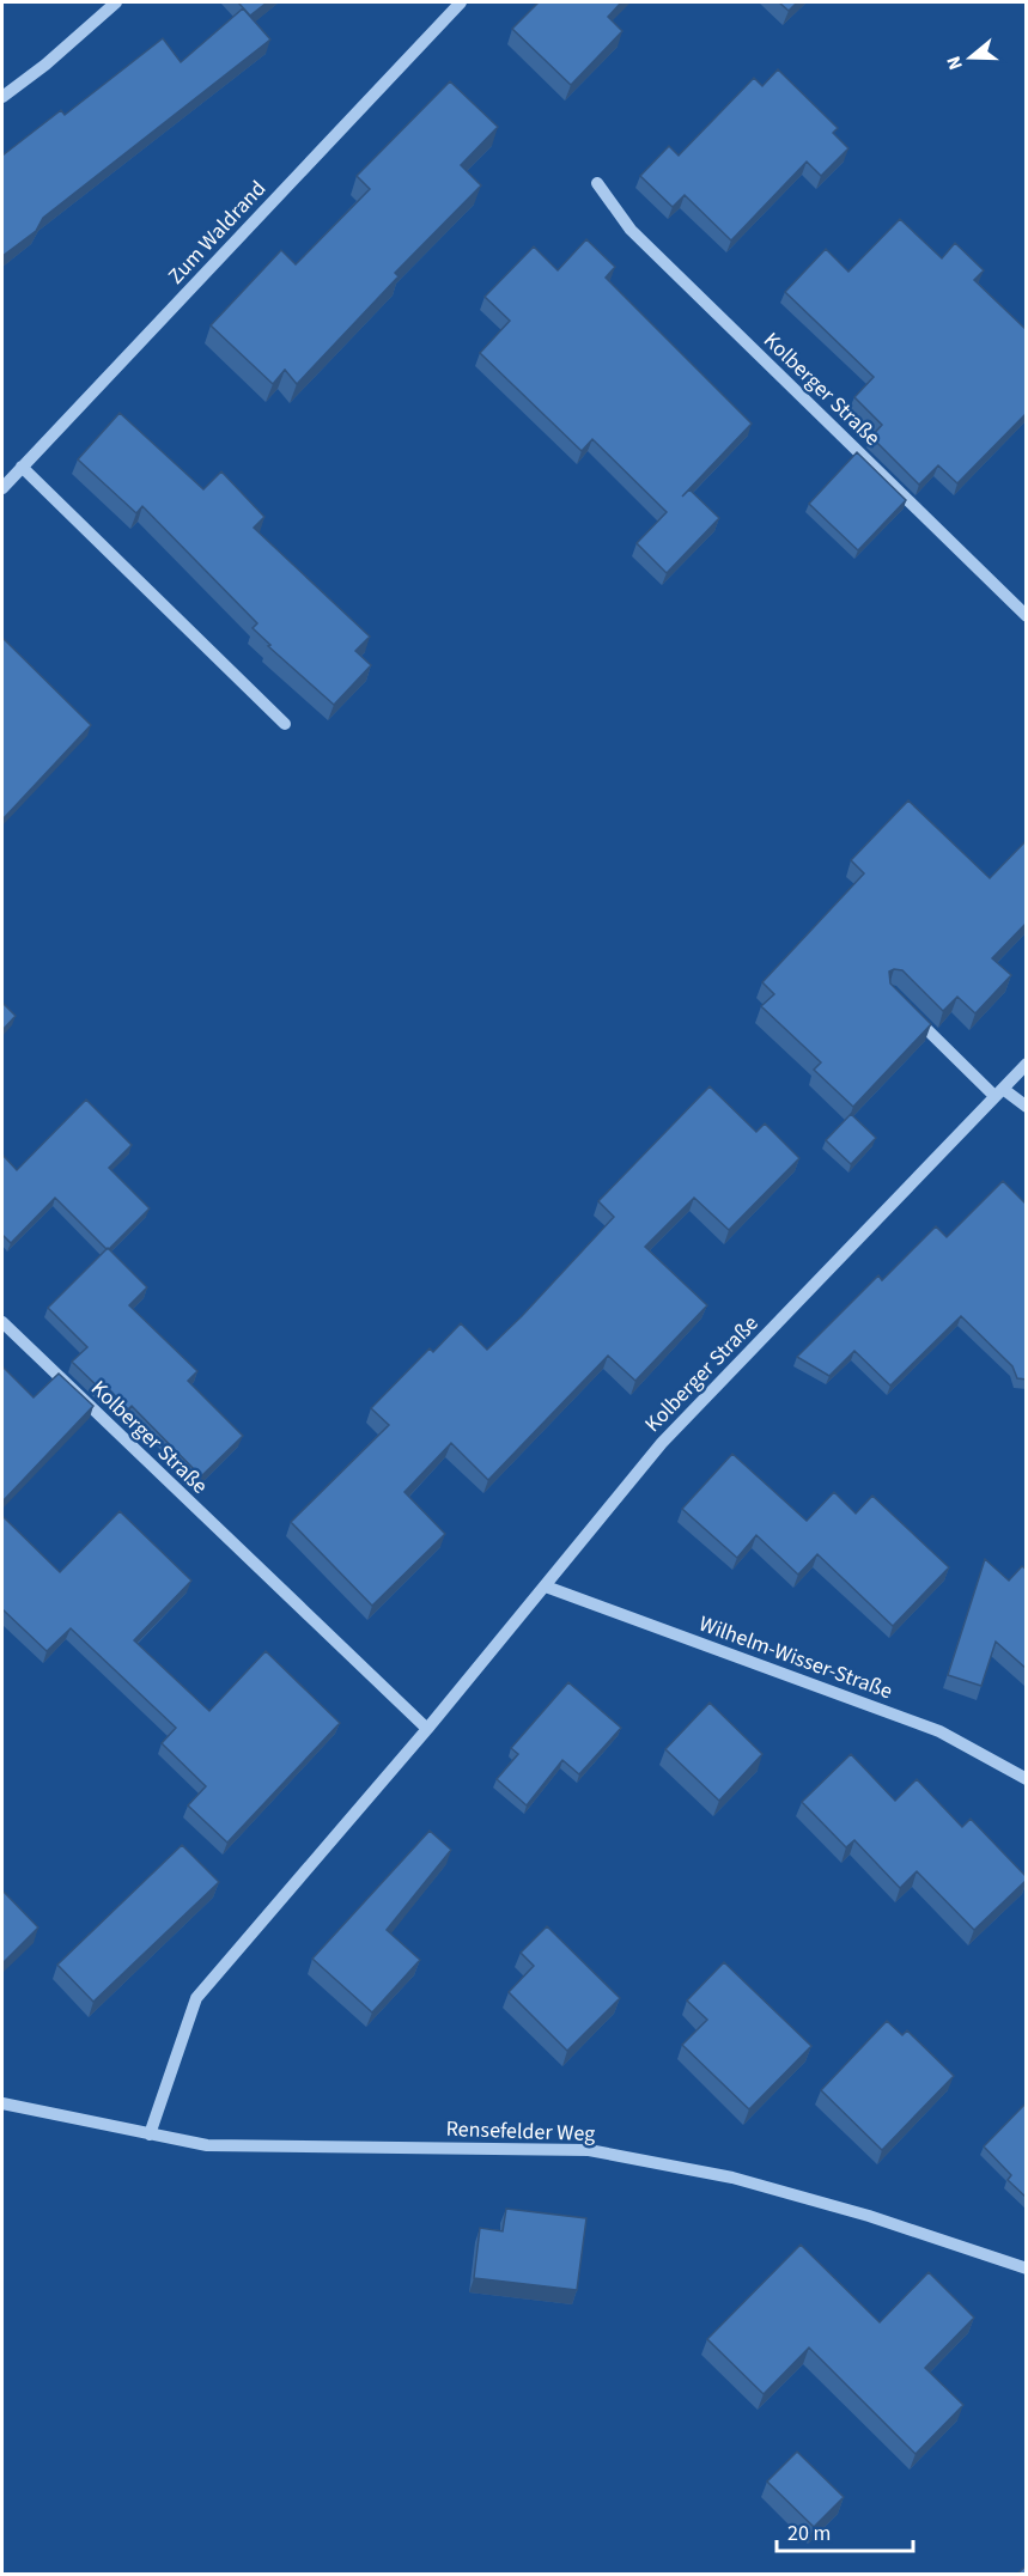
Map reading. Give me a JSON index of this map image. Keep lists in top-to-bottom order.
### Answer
{
  "streets": {
    "street": [
      "Zum Waldrand",
      "Kolberger Straße",
      "Wilhelm-Wisser-Straße",
      "Rensefelder Weg"
    ]
  },
  "crossings": [
    ["Kolberger Straße", "Wilhelm-Wisser-Straße"],
    ["Kolberger Straße", "Rensefelder Weg"]
  ],
  "scale_bar": "20 m",
  "north": "left"
}
